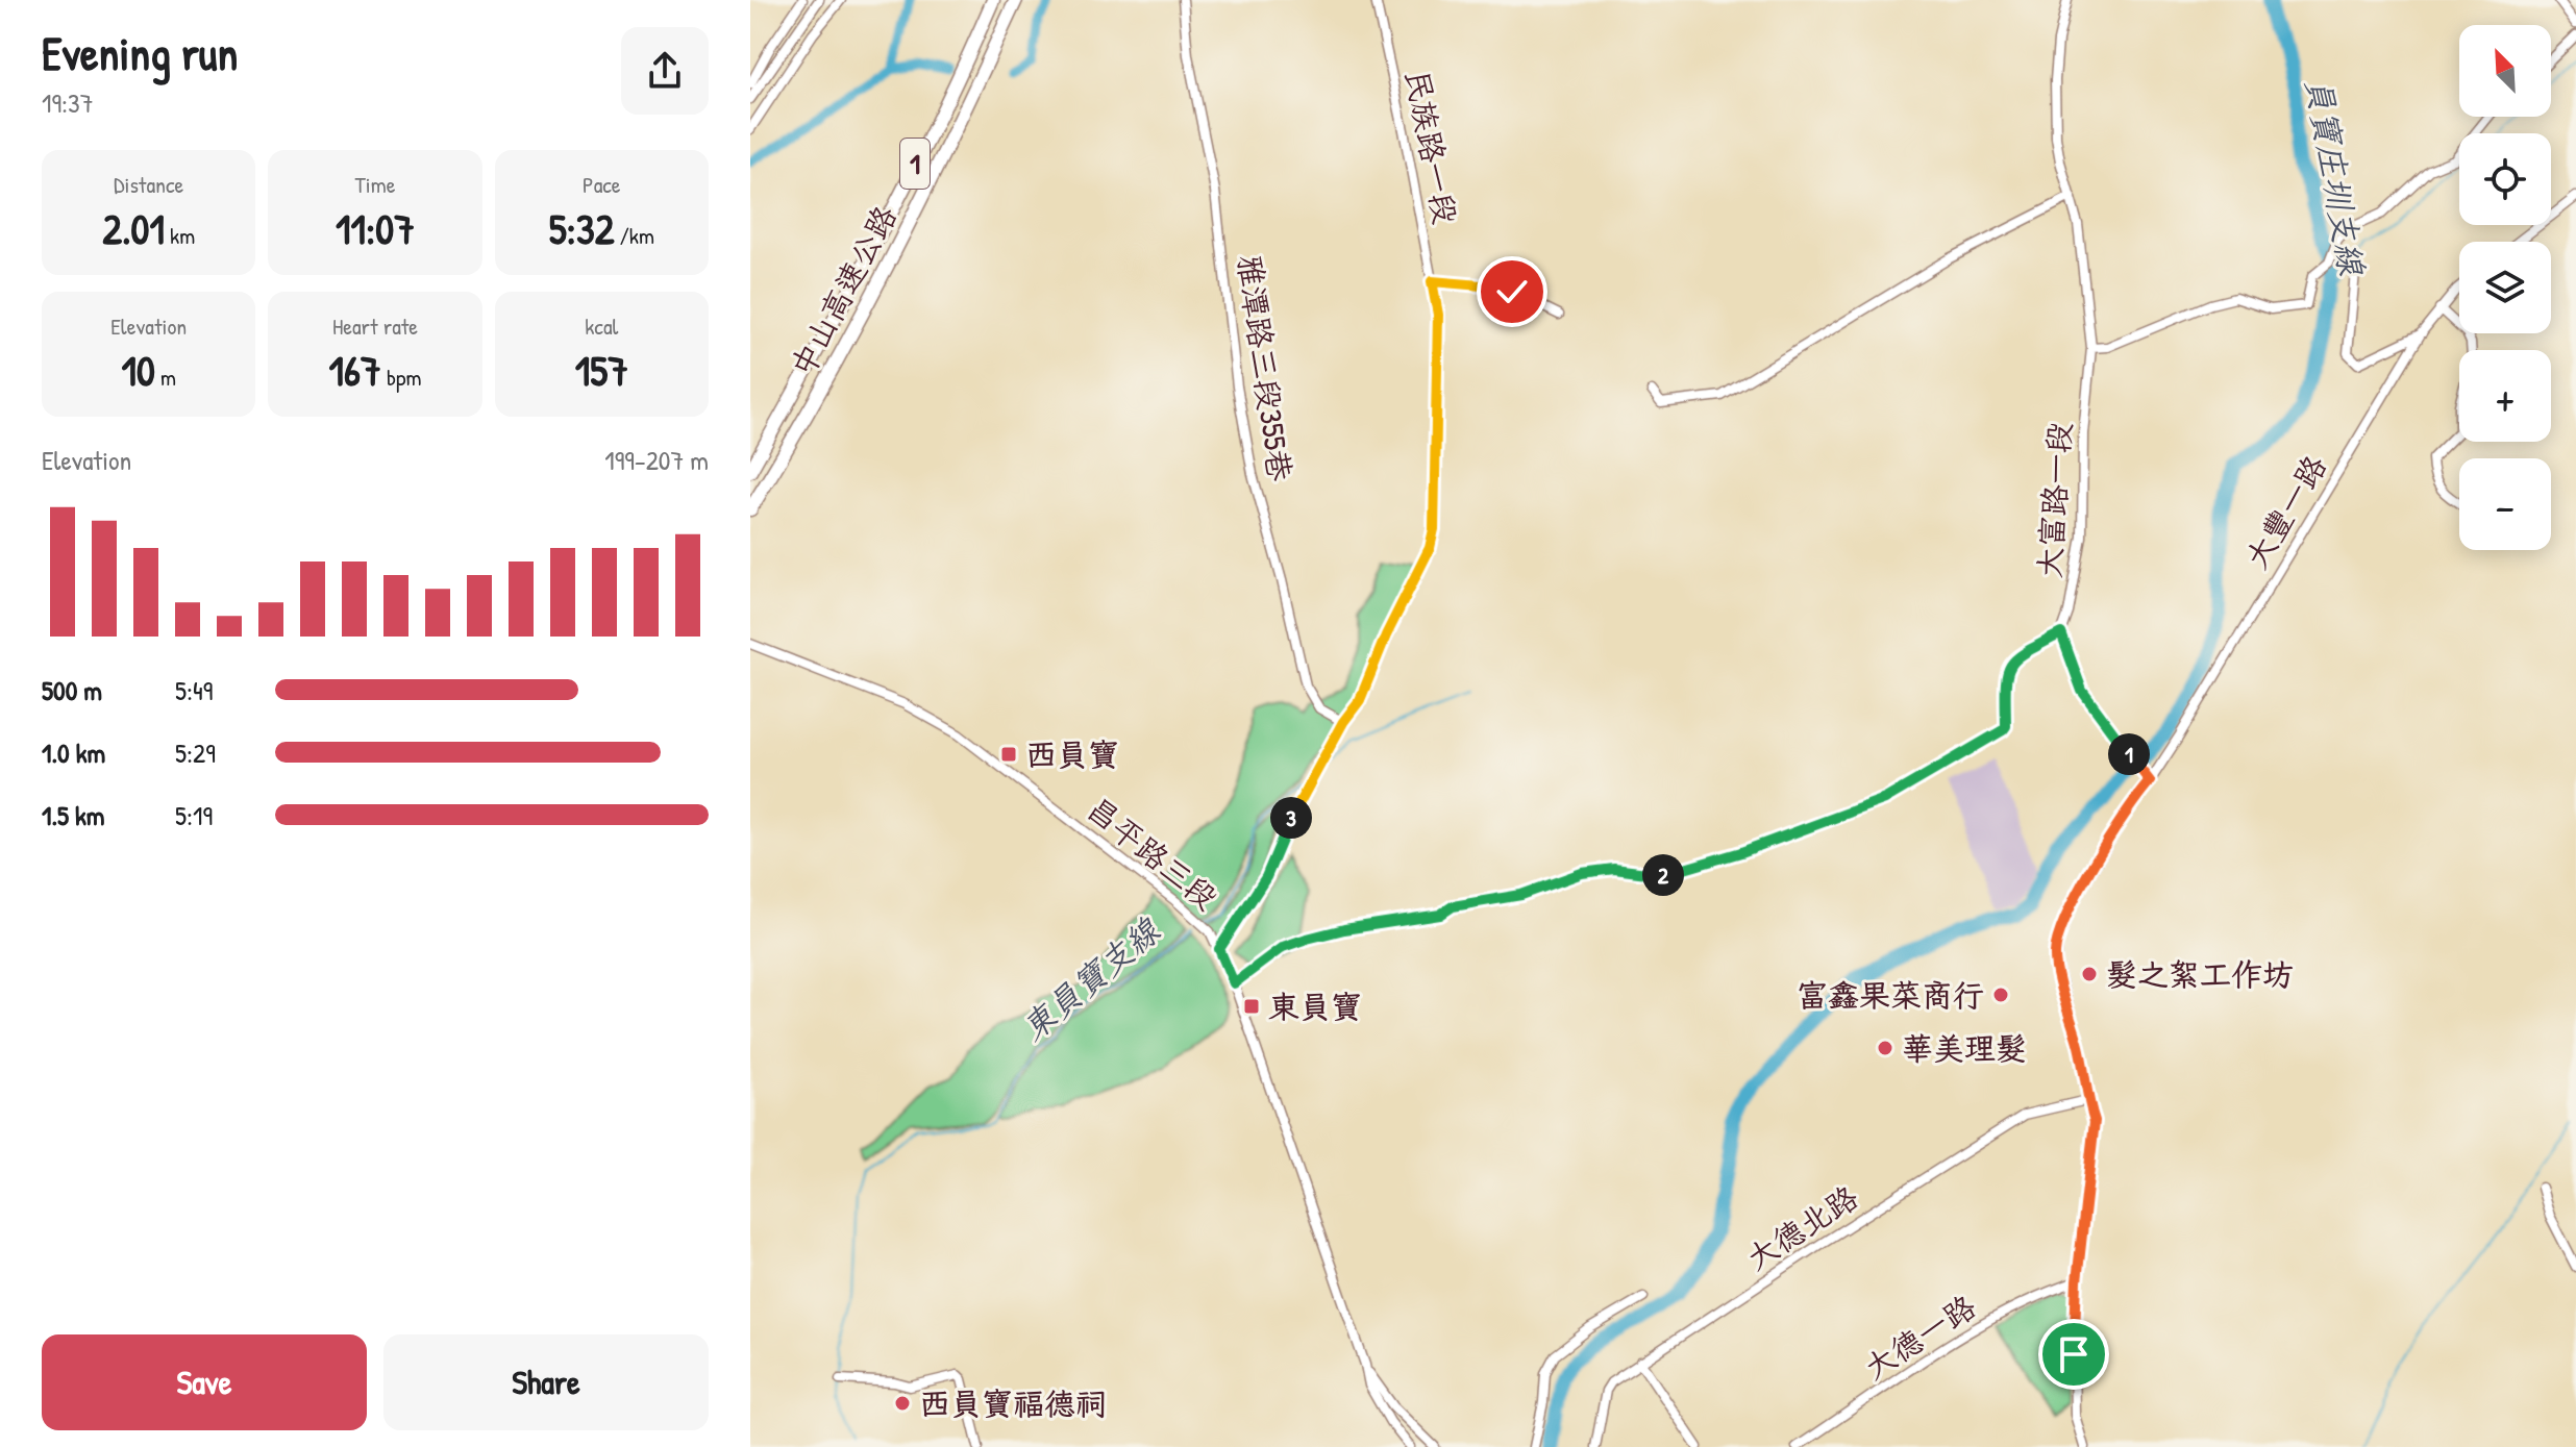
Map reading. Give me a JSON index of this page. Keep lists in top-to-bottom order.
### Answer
{
  "streets": {
    "highway": ["1", "中山高速公路"],
    "street": [
      "民族路一段",
      "雅潭路三段355巷",
      "大富路一段",
      "大豐一路",
      "昌平路三段",
      "大德北路",
      "大德一路"
    ]
  },
  "crossings": [
    ["民族路一段", "雅潭路三段355巷"],
    ["民族路一段", "昌平路三段"]
  ],
  "water": ["員寶庄圳支線", "東員寶支線"],
  "places": {
    "transit": ["西員寶", "東員寶"],
    "other": [
      "髮之絮工作坊",
      "富鑫果菜商行",
      "華美理髮",
      "西員寶福德祠"
    ]
  },
  "north": "top left",
  "page": {
    "heading": ["Evening run", "19:37"],
    "map_buttons": ["+", "−"],
    "stats": [
      ["Distance", "2.01 km"],
      ["Time", "11:07"],
      ["Pace", "5:32 /km"],
      ["Elevation", "10 m"],
      ["Heart rate", "167 bpm"],
      ["kcal", "157"]
    ],
    "chart": ["Elevation", "199–207 m"],
    "list": [
      {
        "name": "500 m",
        "note": "5:49"
      },
      {
        "name": "1.0 km",
        "note": "5:29"
      },
      {
        "name": "1.5 km",
        "note": "5:19"
      }
    ],
    "pins": ["1", "3", "2"],
    "buttons": ["Save", "Share"]
  }
}
